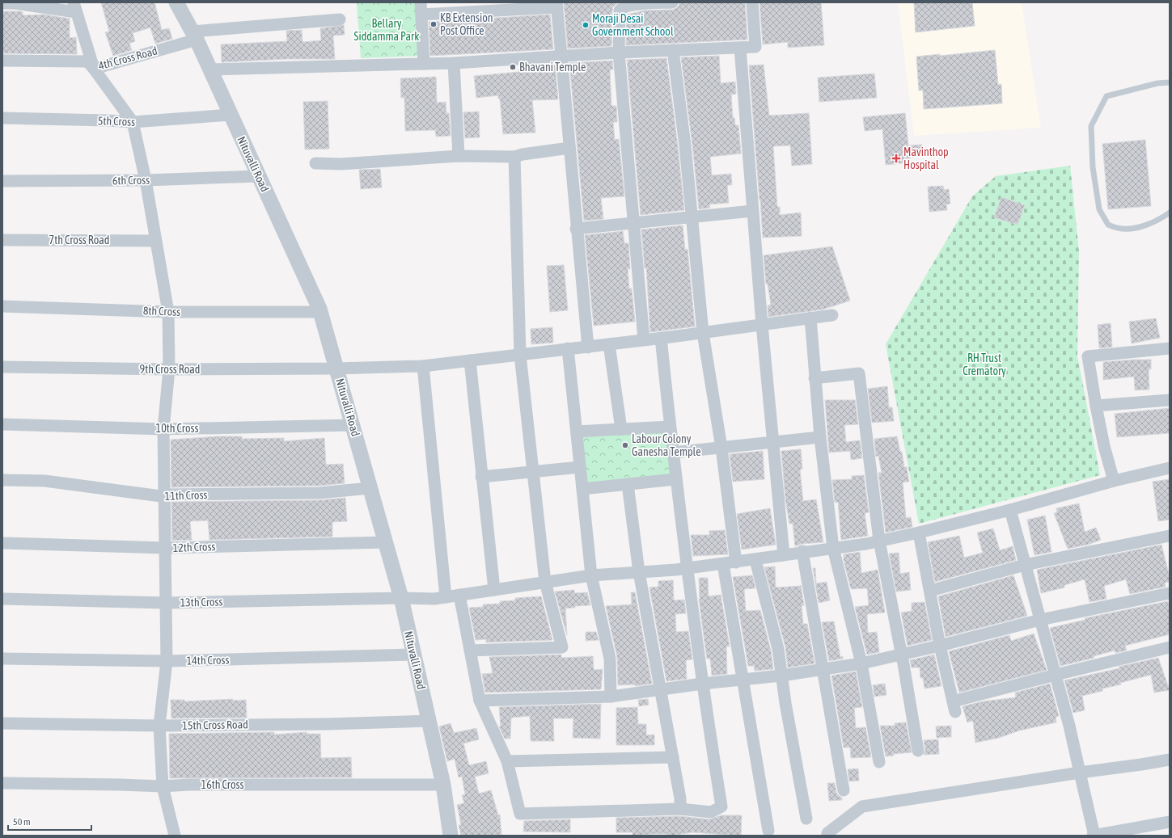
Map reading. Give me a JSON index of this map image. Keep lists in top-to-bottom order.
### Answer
{
  "streets": {
    "street": [
      "4th Cross Road",
      "5th Cross",
      "Nituvalli Road",
      "6th Cross",
      "7th Cross Road",
      "8th Cross",
      "9th Cross Road",
      "10th Cross",
      "11th Cross",
      "12th Cross",
      "13th Cross",
      "14th Cross",
      "15th Cross Road",
      "16th Cross"
    ]
  },
  "crossings": [
    ["4th Cross Road", "Nituvalli Road"],
    ["5th Cross", "Nituvalli Road"],
    ["Nituvalli Road", "6th Cross"],
    ["Nituvalli Road", "8th Cross"],
    ["Nituvalli Road", "9th Cross Road"],
    ["Nituvalli Road", "10th Cross"],
    ["Nituvalli Road", "11th Cross"],
    ["Nituvalli Road", "12th Cross"],
    ["Nituvalli Road", "13th Cross"],
    ["Nituvalli Road", "14th Cross"],
    ["Nituvalli Road", "15th Cross Road"],
    ["Nituvalli Road", "16th Cross"]
  ],
  "parks": ["Bellary Siddamma Park", "RH Trust Crematory"],
  "places": {
    "other": [
      "KB Extension Post Office",
      "Moraji Desai Government School",
      "Bhavani Temple",
      "Labour Colony Ganesha Temple"
    ],
    "health": ["Mavinthop Hospital"]
  },
  "scale_bar": "50 m"
}
